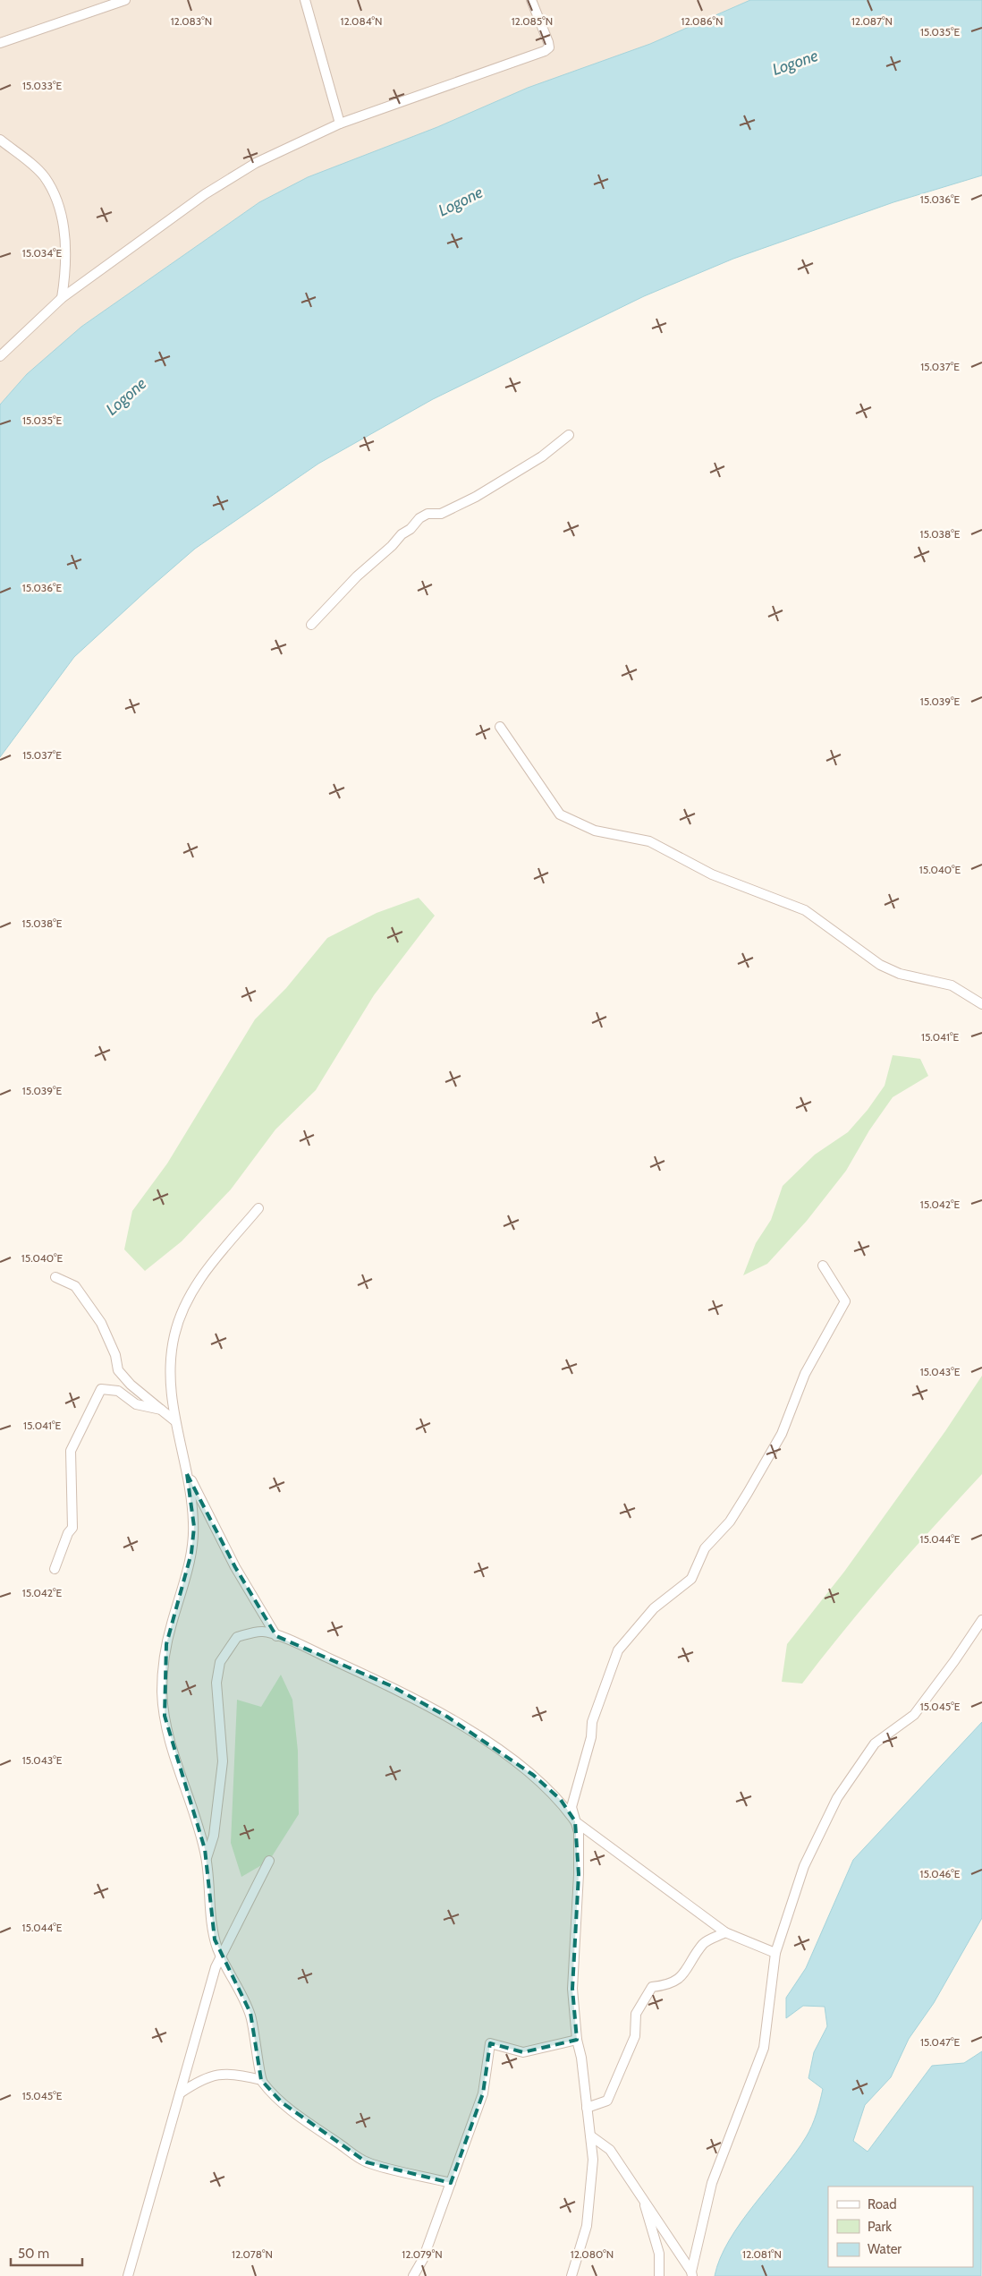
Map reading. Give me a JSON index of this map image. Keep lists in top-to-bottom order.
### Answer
{
  "water": ["Logone"],
  "legend": ["Road", "Park", "Water"],
  "scale_bar": "50 m",
  "coordinates": [
    "12.083°N",
    "12.084°N",
    "12.085°N",
    "12.086°N",
    "12.087°N",
    "15.035°E",
    "15.033°E",
    "15.036°E",
    "15.034°E",
    "15.037°E",
    "15.038°E",
    "15.039°E",
    "15.040°E",
    "15.041°E",
    "15.042°E",
    "15.043°E",
    "15.044°E",
    "15.045°E",
    "15.046°E",
    "15.047°E",
    "12.078°N",
    "12.079°N",
    "12.080°N",
    "12.081°N"
  ]
}
